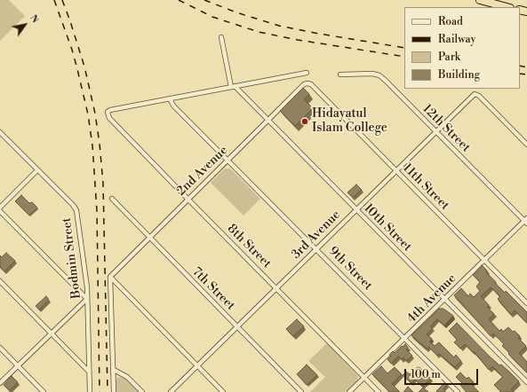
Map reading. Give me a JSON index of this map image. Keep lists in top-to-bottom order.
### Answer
{
  "streets": {
    "street": [
      "12th Street",
      "2nd Avenue",
      "11th Street",
      "10th Street",
      "3rd Avenue",
      "8th Street",
      "Bodmin Street",
      "9th Street",
      "7th Street",
      "4th Avenue"
    ]
  },
  "crossings": [
    ["12th Street", "3rd Avenue"],
    ["12th Street", "4th Avenue"],
    ["2nd Avenue", "11th Street"],
    ["2nd Avenue", "10th Street"],
    ["2nd Avenue", "8th Street"],
    ["2nd Avenue", "9th Street"],
    ["2nd Avenue", "7th Street"],
    ["11th Street", "3rd Avenue"],
    ["11th Street", "4th Avenue"],
    ["10th Street", "3rd Avenue"],
    ["10th Street", "4th Avenue"],
    ["3rd Avenue", "8th Street"],
    ["3rd Avenue", "9th Street"],
    ["3rd Avenue", "7th Street"],
    ["8th Street", "9th Street"],
    ["8th Street", "4th Avenue"],
    ["9th Street", "4th Avenue"]
  ],
  "places": ["Hidayatul Islam College"],
  "legend": [
    "Road",
    "Railway",
    "Park",
    "Building"
  ],
  "scale_bar": "100 m",
  "north": "top right"
}
